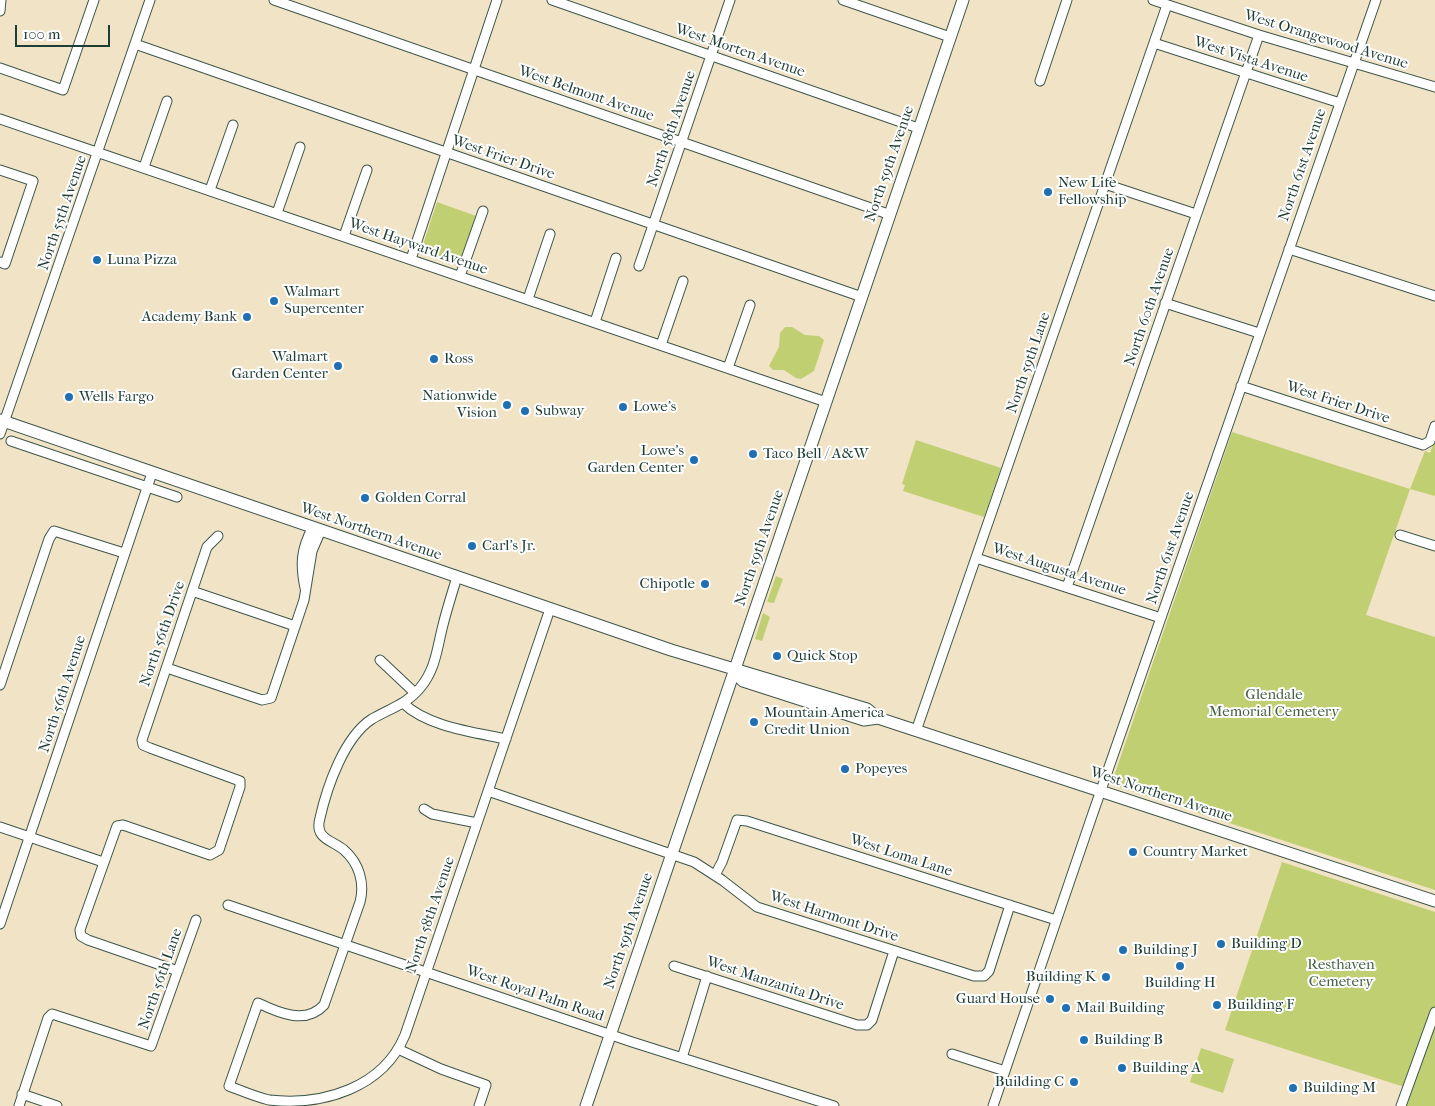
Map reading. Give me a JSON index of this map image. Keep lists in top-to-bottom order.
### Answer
{
  "streets": {
    "main road": ["North 59th Avenue", "West Northern Avenue"],
    "street": [
      "West Orangewood Avenue",
      "West Morten Avenue",
      "West Vista Avenue",
      "West Belmont Avenue",
      "North 58th Avenue",
      "West Frier Drive",
      "North 61st Avenue",
      "North 55th Avenue",
      "West Hayward Avenue",
      "North 60th Avenue",
      "North 59th Lane",
      "West Augusta Avenue",
      "North 56th Drive",
      "North 56th Avenue",
      "West Loma Lane",
      "West Harmont Drive",
      "North 56th Lane",
      "West Manzanita Drive",
      "West Royal Palm Road"
    ]
  },
  "crossings": [
    ["West Orangewood Avenue", "North 61st Avenue"],
    ["West Orangewood Avenue", "North 60th Avenue"],
    ["West Orangewood Avenue", "North 59th Lane"],
    ["West Morten Avenue", "North 58th Avenue"],
    ["West Morten Avenue", "North 59th Avenue"],
    ["West Vista Avenue", "North 61st Avenue"],
    ["West Vista Avenue", "North 60th Avenue"],
    ["West Vista Avenue", "North 59th Lane"],
    ["West Belmont Avenue", "North 58th Avenue"],
    ["West Belmont Avenue", "North 59th Avenue"],
    ["North 58th Avenue", "West Frier Drive"],
    ["North 58th Avenue", "West Northern Avenue"],
    ["North 58th Avenue", "West Harmont Drive"],
    ["North 58th Avenue", "West Royal Palm Road"],
    ["West Frier Drive", "North 59th Avenue"],
    ["West Frier Drive", "North 61st Avenue"],
    ["West Frier Drive", "North 55th Avenue"],
    ["North 59th Avenue", "West Hayward Avenue"],
    ["North 59th Avenue", "West Northern Avenue"],
    ["North 59th Avenue", "West Harmont Drive"],
    ["North 59th Avenue", "West Royal Palm Road"],
    ["North 61st Avenue", "West Northern Avenue"],
    ["North 61st Avenue", "West Augusta Avenue"],
    ["North 61st Avenue", "West Loma Lane"],
    ["North 55th Avenue", "West Hayward Avenue"],
    ["North 55th Avenue", "West Northern Avenue"],
    ["North 60th Avenue", "West Augusta Avenue"],
    ["North 59th Lane", "West Northern Avenue"],
    ["North 59th Lane", "West Augusta Avenue"],
    ["West Northern Avenue", "North 56th Avenue"],
    ["West Loma Lane", "West Harmont Drive"],
    ["West Harmont Drive", "West Manzanita Drive"]
  ],
  "parks": ["Glendale Memorial Cemetery", "Resthaven Cemetery"],
  "places": [
    "New Life Fellowship",
    "Luna Pizza",
    "Walmart Supercenter",
    "Academy Bank",
    "Ross",
    "Walmart Garden Center",
    "Wells Fargo",
    "Nationwide Vision",
    "Lowe's",
    "Subway",
    "Taco Bell / A&W",
    "Lowe's Garden Center",
    "Golden Corral",
    "Carl's Jr.",
    "Chipotle",
    "Quick Stop",
    "Mountain America Credit Union",
    "Popeyes",
    "Country Market",
    "Building D",
    "Building J",
    "Building H",
    "Building K",
    "Guard House",
    "Building F",
    "Mail Building",
    "Building B",
    "Building A",
    "Building C",
    "Building M"
  ],
  "scale_bar": "100 m"
}
